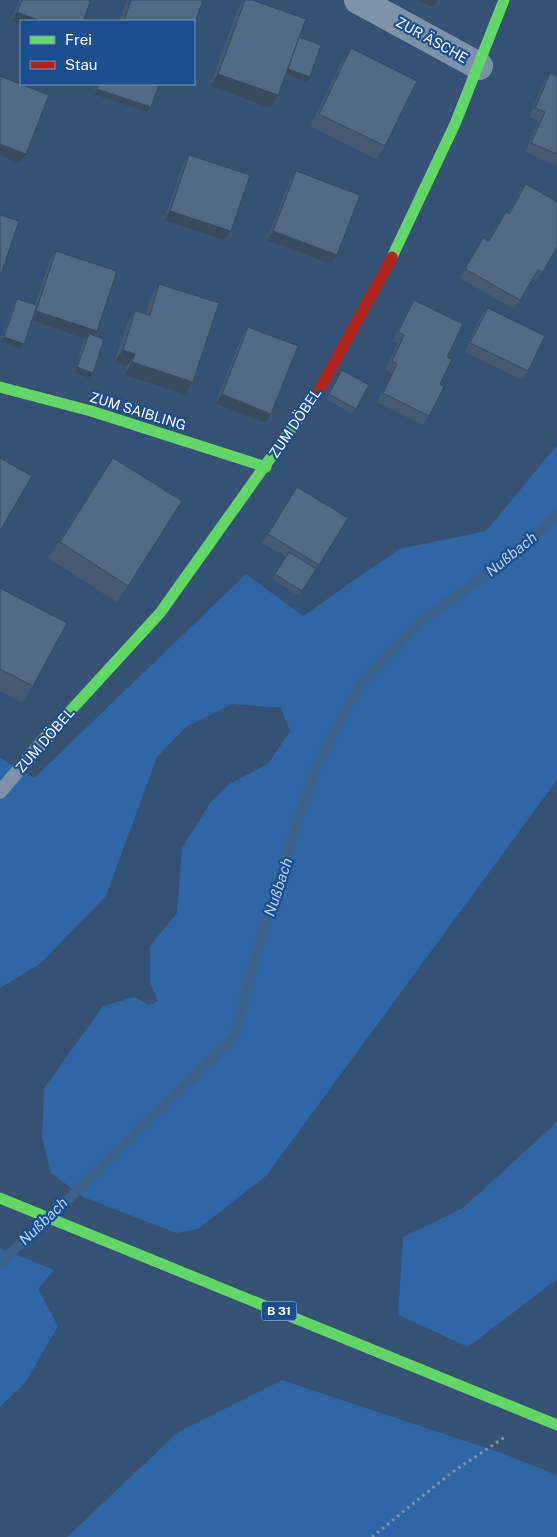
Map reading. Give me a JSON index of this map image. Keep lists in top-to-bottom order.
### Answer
{
  "streets": {
    "street": [
      "ZUR ÄSCHE",
      "ZUM SAIBLING",
      "ZUM DÖBEL",
      "B 31"
    ]
  },
  "crossings": [
    ["ZUR ÄSCHE", "ZUM DÖBEL"],
    ["ZUM SAIBLING", "ZUM DÖBEL"]
  ],
  "water": ["Nußbach"],
  "legend": ["Frei", "Stau"]
}
